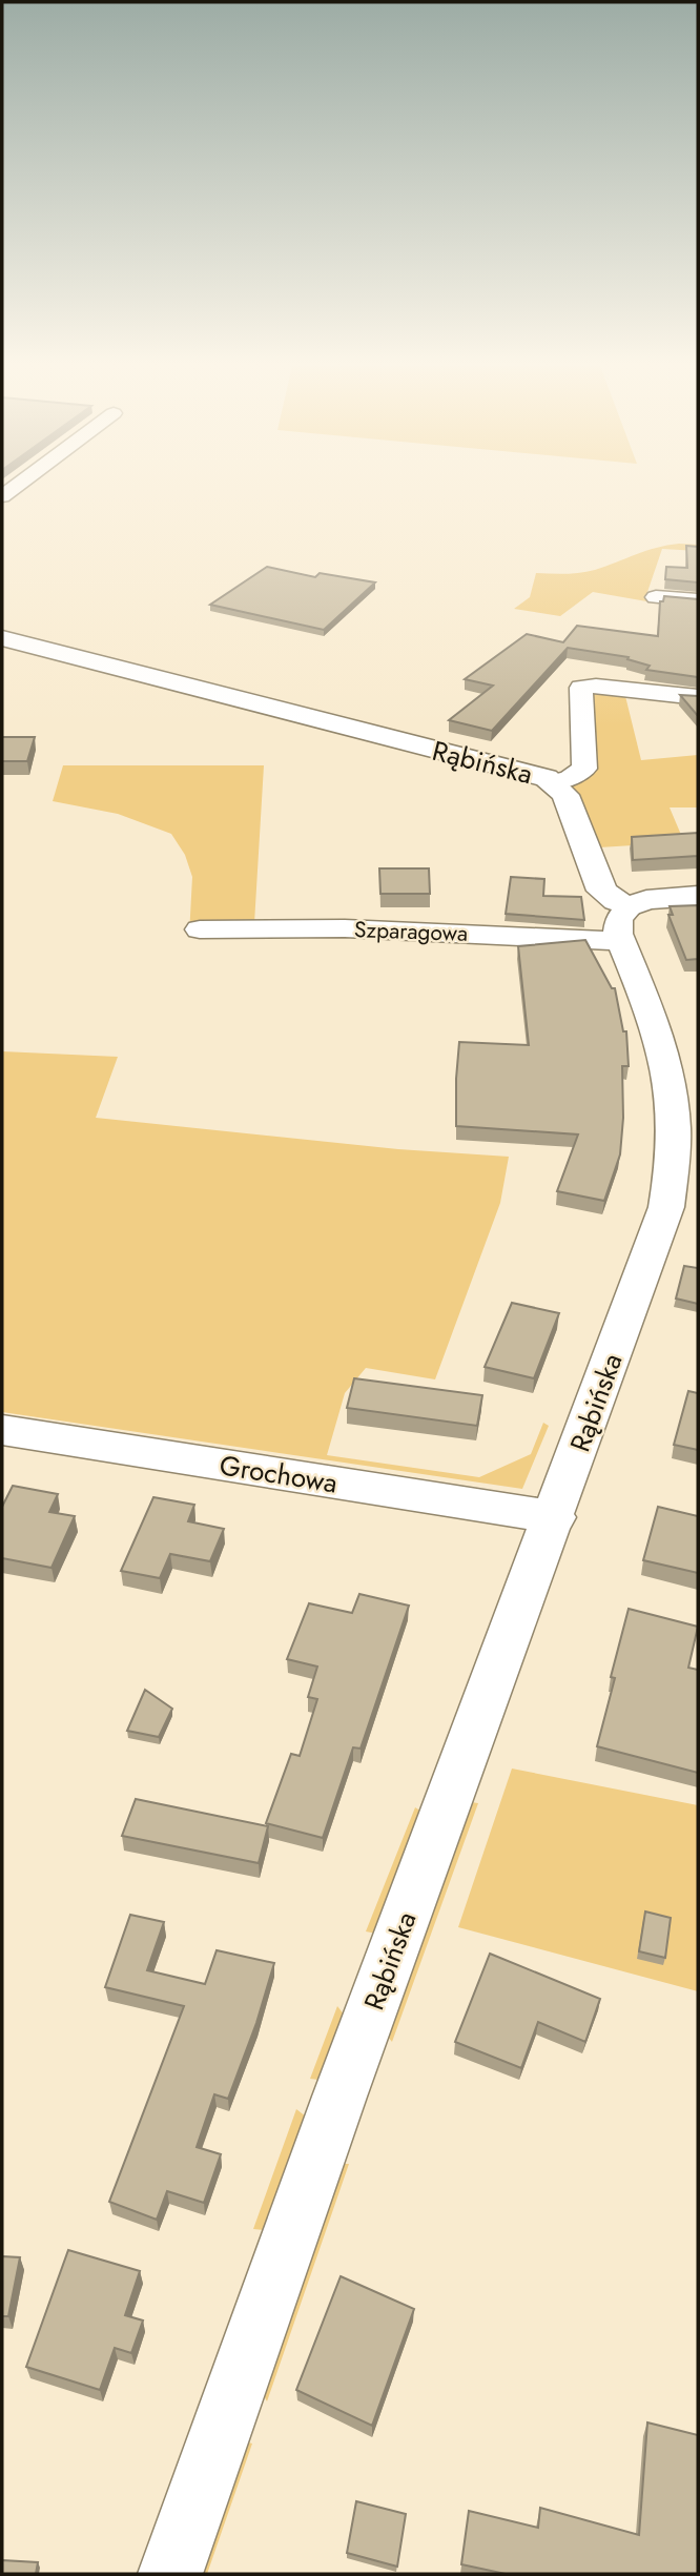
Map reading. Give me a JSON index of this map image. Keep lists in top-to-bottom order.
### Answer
{
  "streets": {
    "street": ["Rąbińska", "Szparagowa", "Grochowa"]
  },
  "crossings": [
    ["Rąbińska", "Szparagowa"],
    ["Rąbińska", "Grochowa"]
  ]
}
